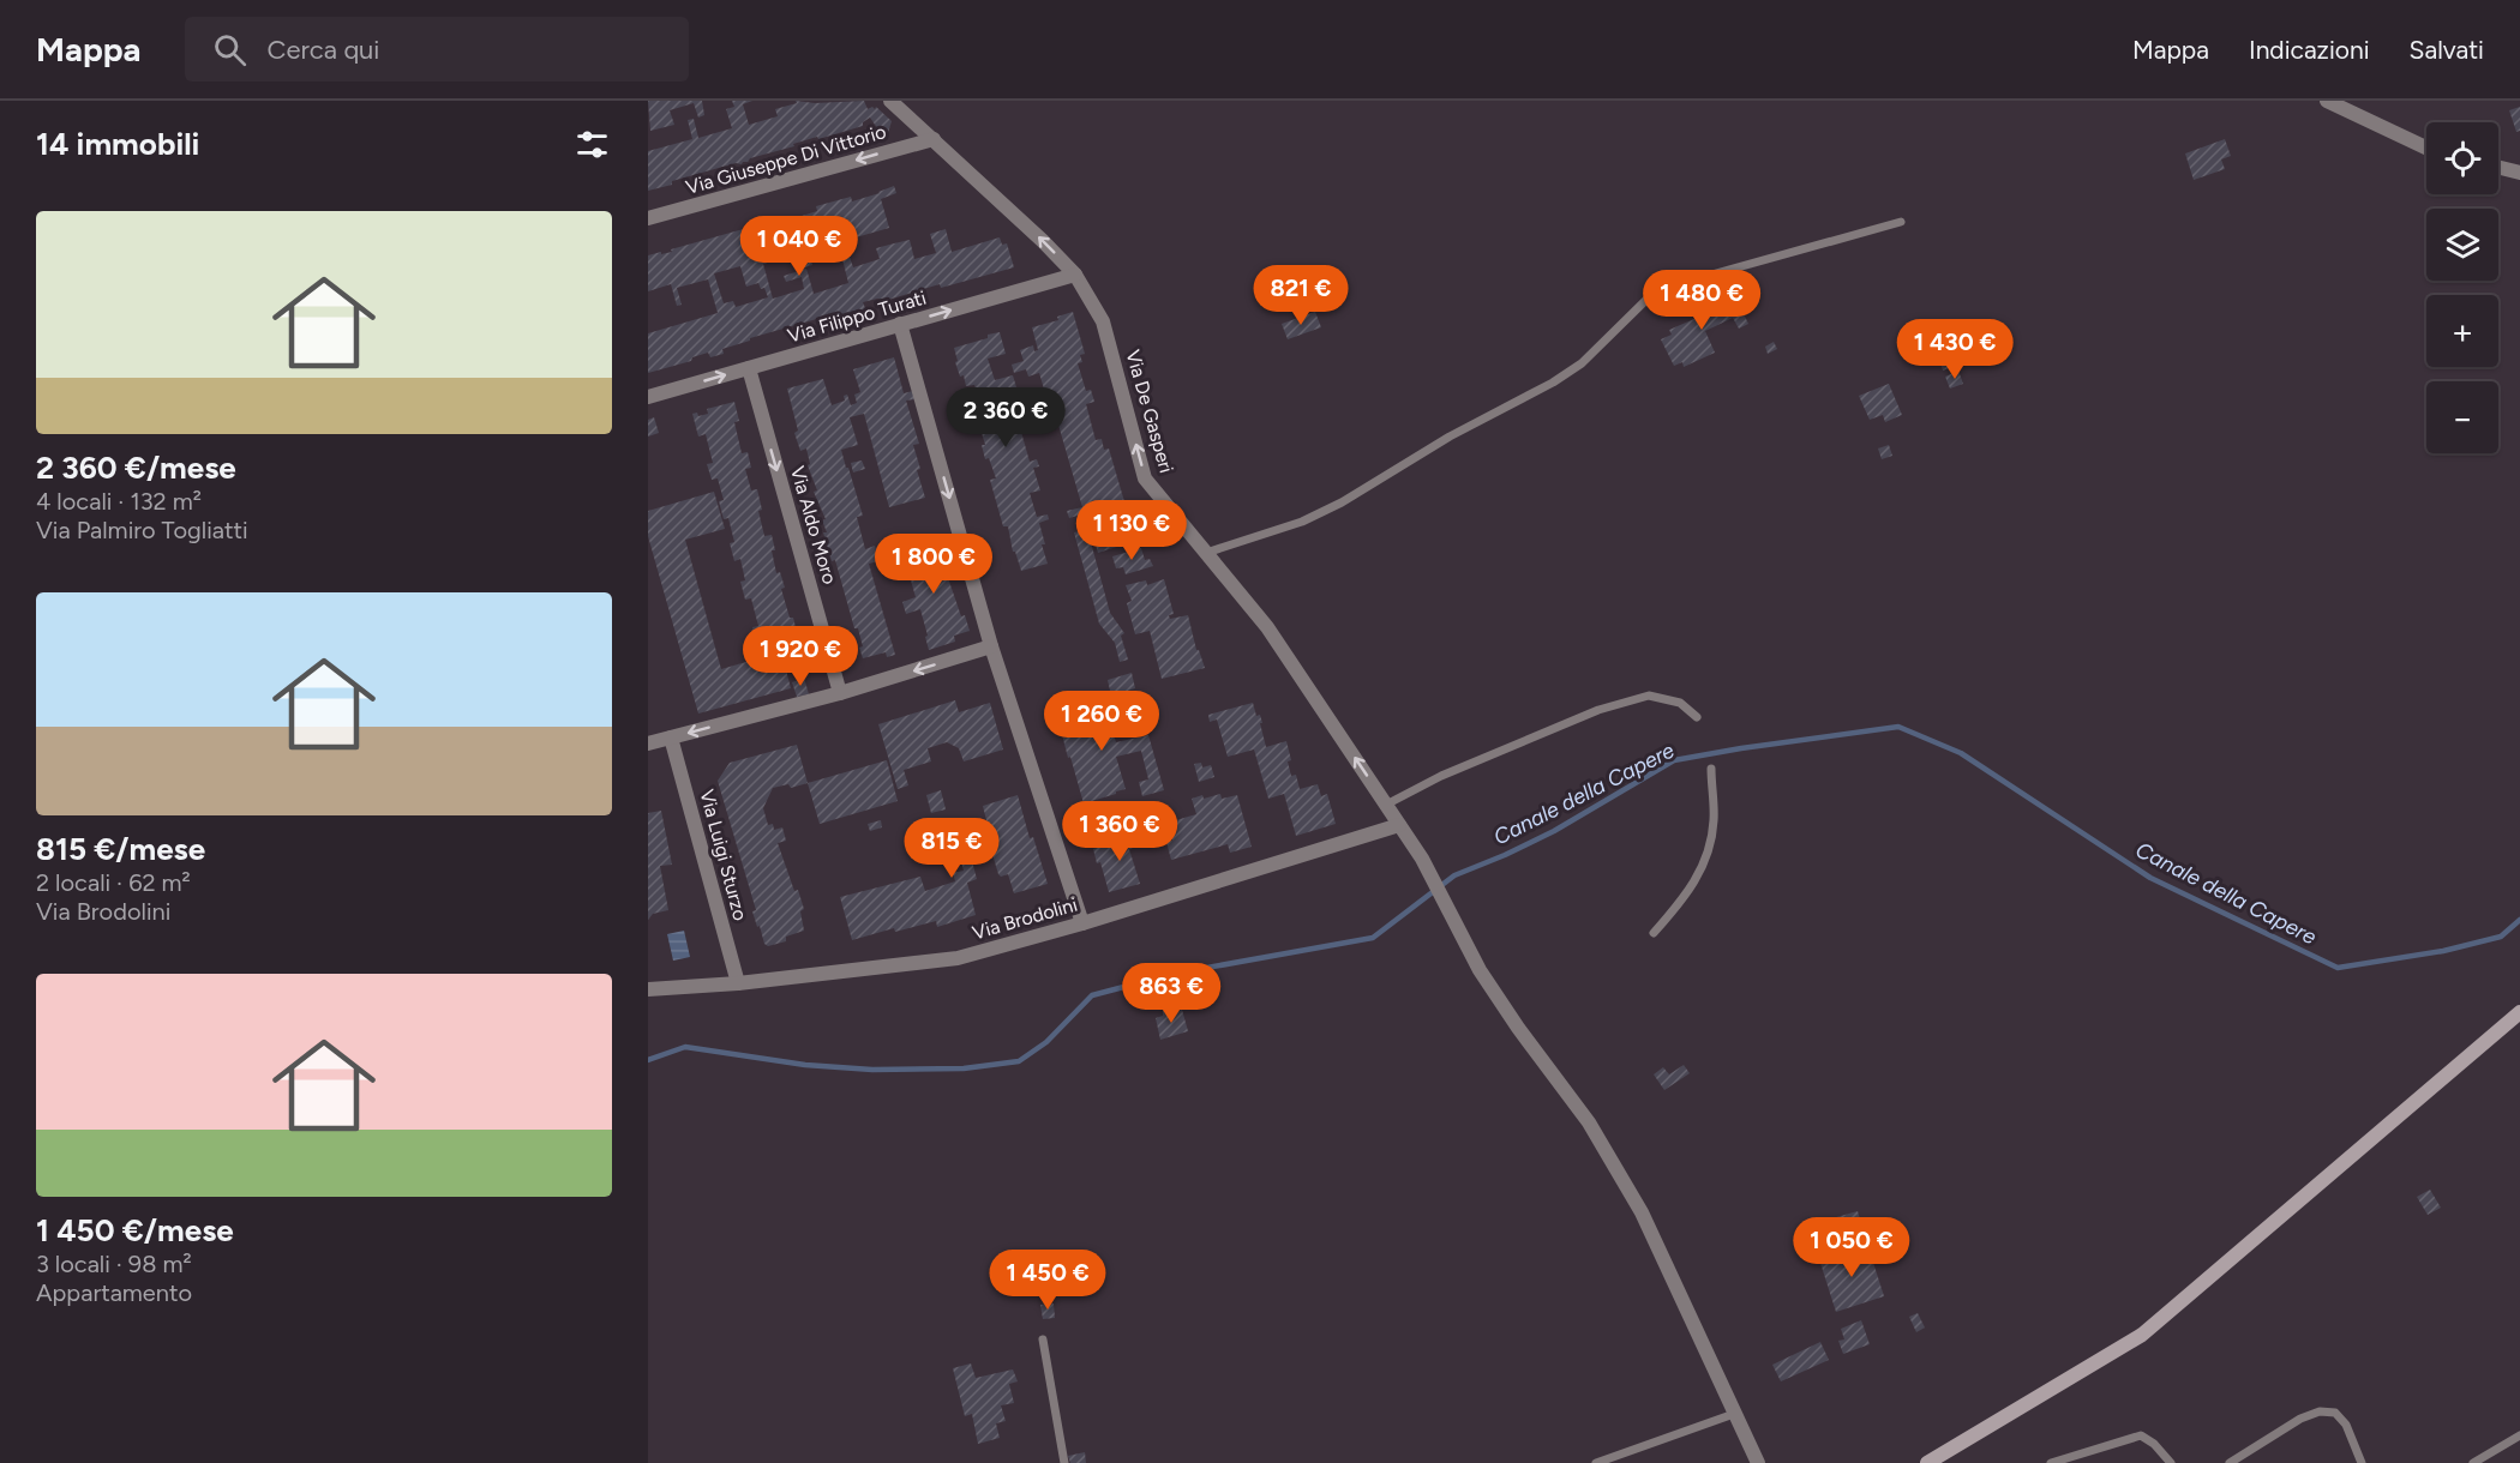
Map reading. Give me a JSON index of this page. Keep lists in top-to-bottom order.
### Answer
{
  "streets": {
    "street": [
      "Via Giuseppe Di Vittorio",
      "Via Filippo Turati",
      "Via De Gasperi",
      "Via Aldo Moro",
      "Via Luigi Sturzo",
      "Via Brodolini"
    ]
  },
  "crossings": [
    ["Via Giuseppe Di Vittorio", "Via De Gasperi"],
    ["Via Filippo Turati", "Via De Gasperi"],
    ["Via Filippo Turati", "Via Aldo Moro"],
    ["Via De Gasperi", "Via Brodolini"],
    ["Via Luigi Sturzo", "Via Brodolini"]
  ],
  "one_way": [
    "Via Giuseppe Di Vittorio",
    "Via Filippo Turati",
    "Via De Gasperi",
    "Via Aldo Moro"
  ],
  "water": ["Canale della Capere"],
  "page": {
    "header": "Mappa",
    "search": "Cerca qui",
    "nav": ["Mappa", "Indicazioni", "Salvati"],
    "heading": "14 immobili",
    "map_buttons": ["+", "−"],
    "list": [
      {
        "name": "2 360 €/mese",
        "note": "4 locali · 132 m² · Via Palmiro Togliatti"
      },
      {
        "name": "815 €/mese",
        "note": "2 locali · 62 m² · Via Brodolini"
      },
      {
        "name": "1 450 €/mese",
        "note": "3 locali · 98 m² · Appartamento"
      }
    ],
    "price": [
      "1 040 €",
      "821 €",
      "1 480 €",
      "1 430 €",
      "2 360 €",
      "1 130 €",
      "1 800 €",
      "1 920 €",
      "1 260 €",
      "1 360 €",
      "815 €",
      "863 €",
      "1 050 €",
      "1 450 €"
    ]
  }
}
